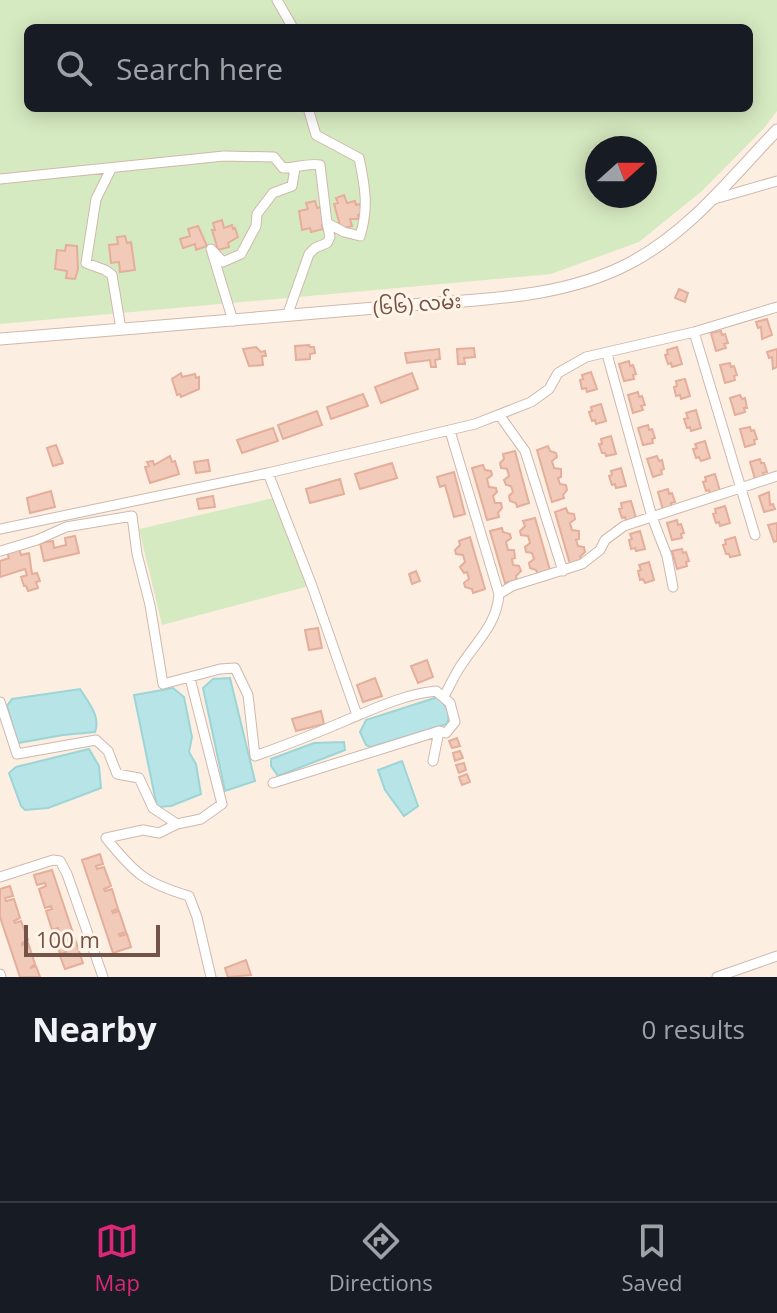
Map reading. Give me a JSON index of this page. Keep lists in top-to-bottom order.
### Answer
{
  "streets": {
    "street": ["(၆၆) လမ်း"]
  },
  "scale_bar": "100 m",
  "north": "right",
  "page": {
    "search": "Search here",
    "scale": "100 m",
    "heading": ["Nearby", "0 results"],
    "nav": ["Map", "Directions", "Saved"]
  }
}
